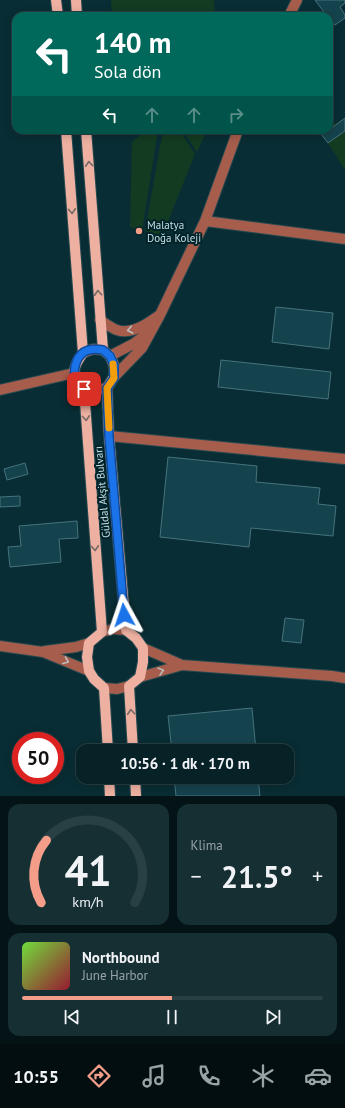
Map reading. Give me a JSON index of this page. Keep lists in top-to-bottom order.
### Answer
{
  "streets": {
    "main road": ["Güldal Akşit Bulvarı"]
  },
  "places": ["Malatya Doğa Koleji"],
  "page": {
    "turn": ["140 m", "Sola dön"],
    "limit": "50",
    "trip": "10:56 · 1 dk · 170 m",
    "tile": "Klima",
    "heat": ["−", "21.5°", "+"],
    "song": ["Northbound", "June Harbor"],
    "tabs": "10:55",
    "gauge": ["41", "km/h"]
  }
}
